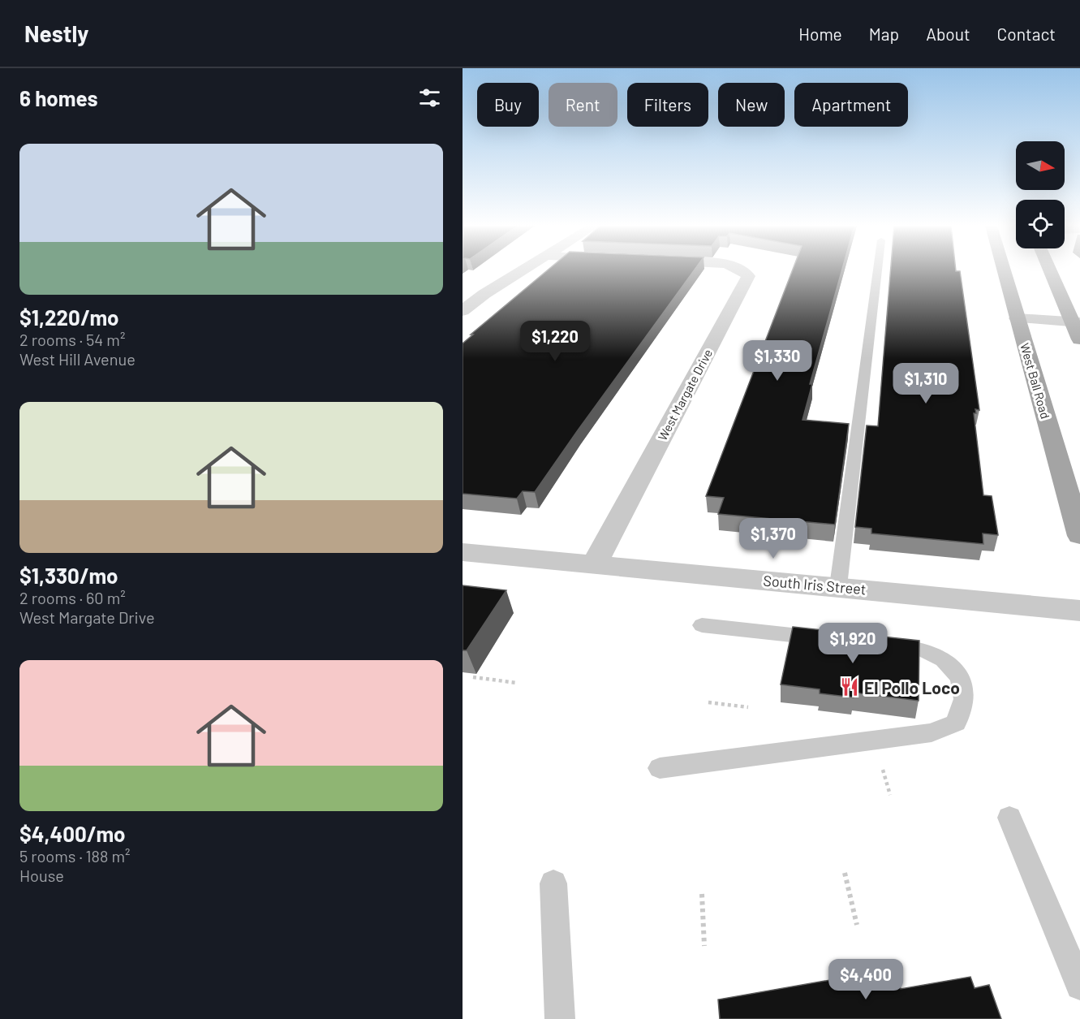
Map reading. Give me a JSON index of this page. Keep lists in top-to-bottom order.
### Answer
{
  "streets": {
    "main road": ["West Ball Road"],
    "street": ["West Margate Drive", "South Iris Street"]
  },
  "crossings": [
    ["West Margate Drive", "South Iris Street"]
  ],
  "places": {
    "restaurant": ["El Pollo Loco"]
  },
  "north": "right",
  "page": {
    "header": "Nestly",
    "nav": [
      "Home",
      "Map",
      "About",
      "Contact"
    ],
    "heading": "6 homes",
    "chip": [
      "Buy",
      "Rent",
      "Filters",
      "New",
      "Apartment"
    ],
    "list": [
      {
        "name": "$1,220/mo",
        "note": "2 rooms · 54 m² · West Hill Avenue"
      },
      {
        "name": "$1,330/mo",
        "note": "2 rooms · 60 m² · West Margate Drive"
      },
      {
        "name": "$4,400/mo",
        "note": "5 rooms · 188 m² · House"
      }
    ],
    "price": [
      "$1,220",
      "$1,330",
      "$1,310",
      "$1,370",
      "$1,920",
      "$4,400"
    ]
  }
}
